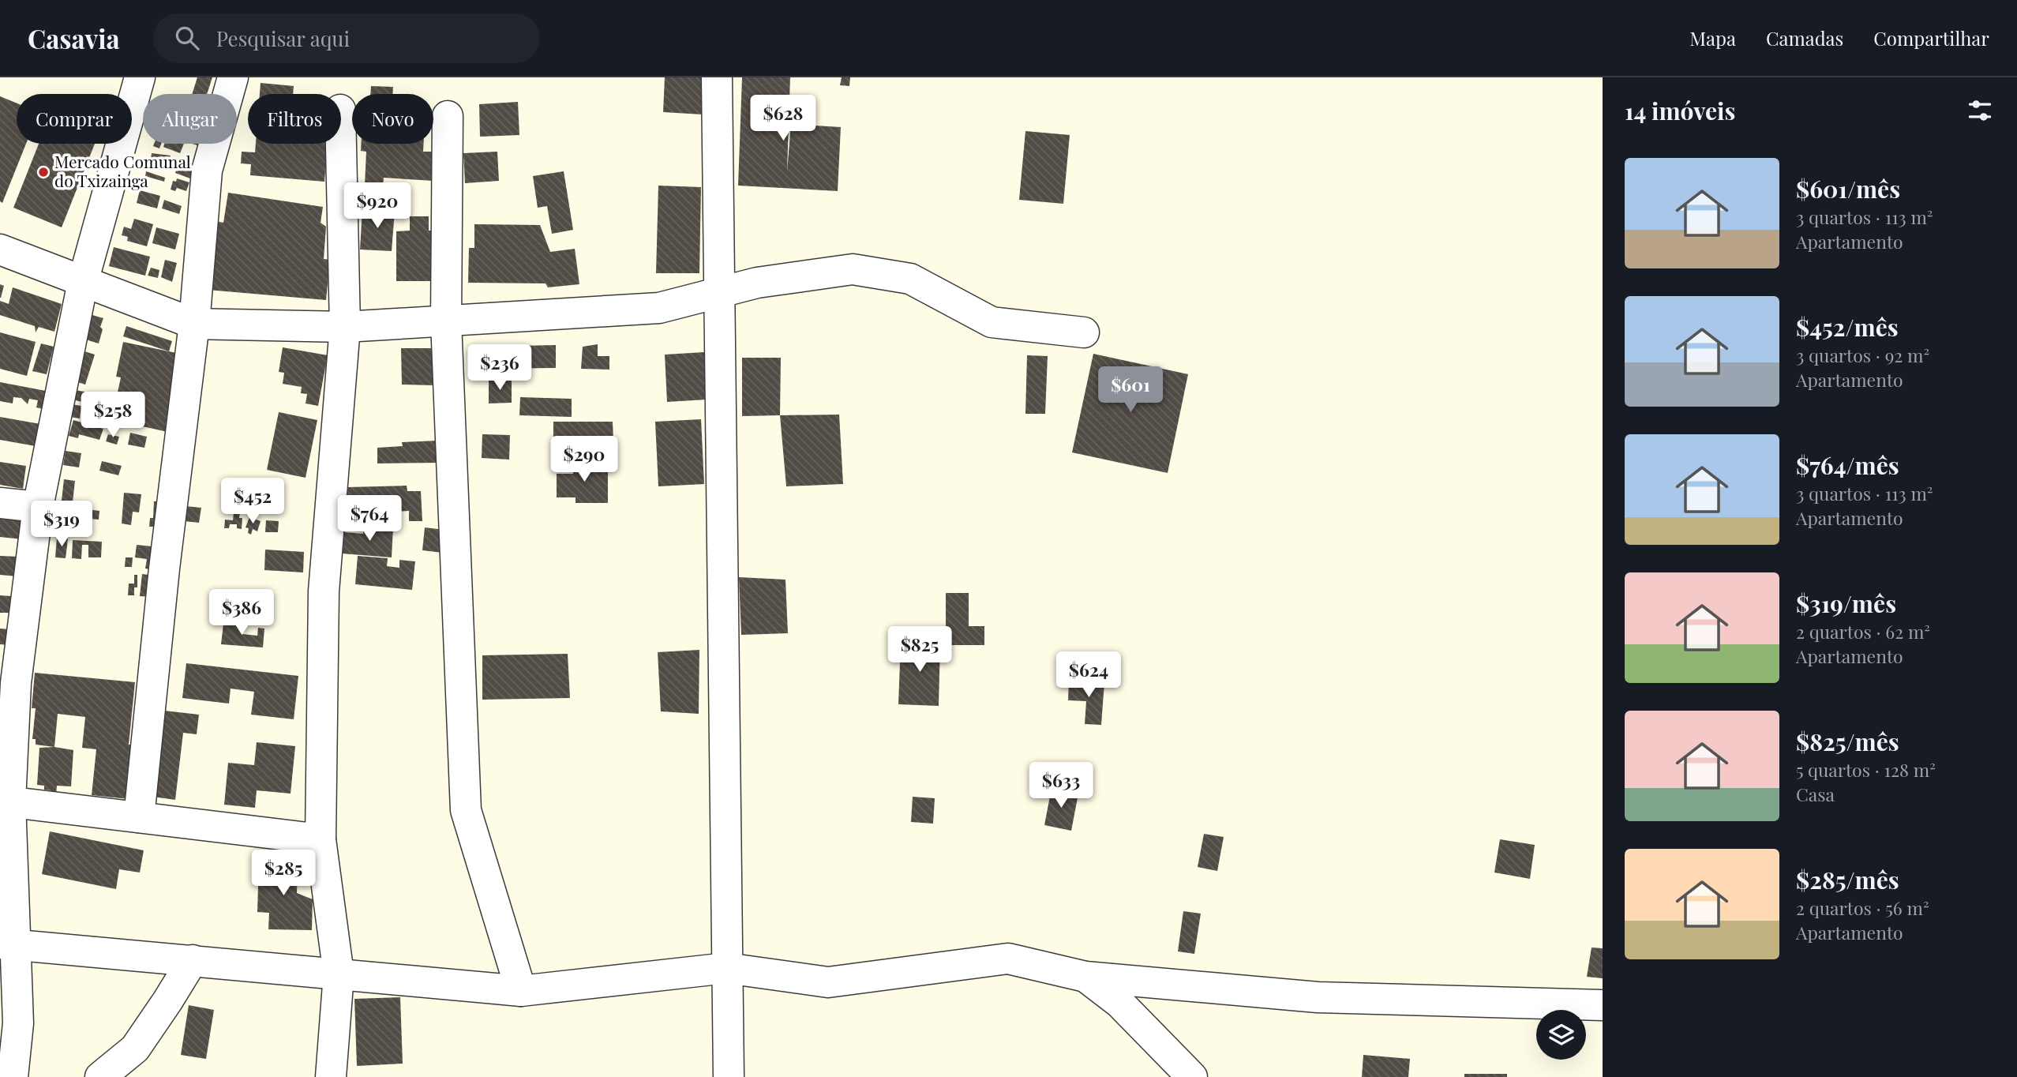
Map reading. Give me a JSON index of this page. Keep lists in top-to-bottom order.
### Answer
{
  "places": ["Mercado Comunal do Txizainga"],
  "page": {
    "header": "Casavia",
    "search": "Pesquisar aqui",
    "nav": ["Mapa", "Camadas", "Compartilhar"],
    "heading": "14 imóveis",
    "chip": [
      "Comprar",
      "Alugar",
      "Filtros",
      "Novo"
    ],
    "price": [
      "$628",
      "$920",
      "$236",
      "$601",
      "$258",
      "$290",
      "$452",
      "$764",
      "$319",
      "$386",
      "$825",
      "$624",
      "$633",
      "$285"
    ],
    "list": [
      {
        "name": "$601/mês",
        "note": "3 quartos · 113 m² · Apartamento"
      },
      {
        "name": "$452/mês",
        "note": "3 quartos · 92 m² · Apartamento"
      },
      {
        "name": "$764/mês",
        "note": "3 quartos · 113 m² · Apartamento"
      },
      {
        "name": "$319/mês",
        "note": "2 quartos · 62 m² · Apartamento"
      },
      {
        "name": "$825/mês",
        "note": "5 quartos · 128 m² · Casa"
      },
      {
        "name": "$285/mês",
        "note": "2 quartos · 56 m² · Apartamento"
      }
    ]
  }
}
